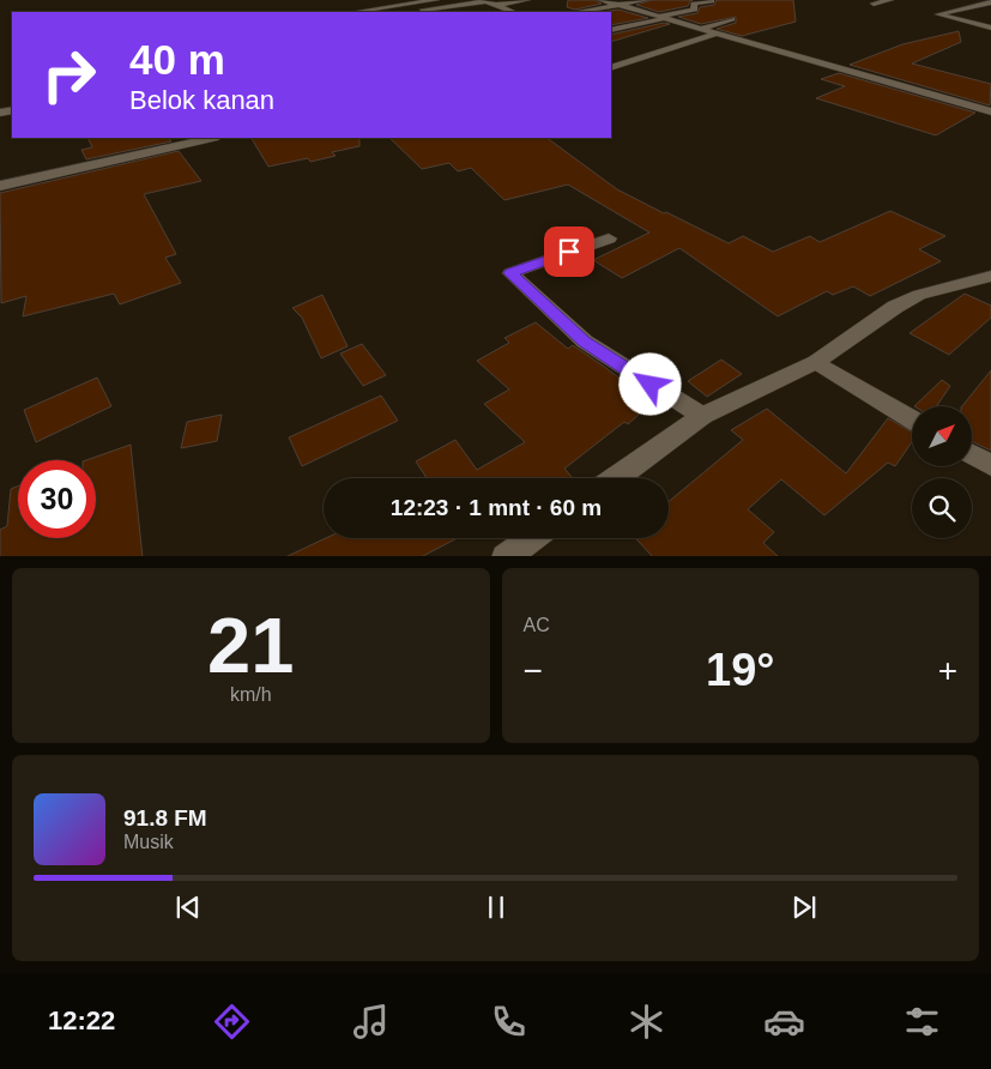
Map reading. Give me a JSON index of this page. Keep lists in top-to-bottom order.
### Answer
{
  "north": "top right",
  "page": {
    "turn": ["40 m", "Belok kanan"],
    "limit": "30",
    "trip": "12:23 · 1 mnt · 60 m",
    "tile": [
      ["21", "km/h"],
      "AC"
    ],
    "heat": ["−", "19°", "+"],
    "song": ["91.8 FM", "Musik"],
    "tabs": "12:22"
  }
}
